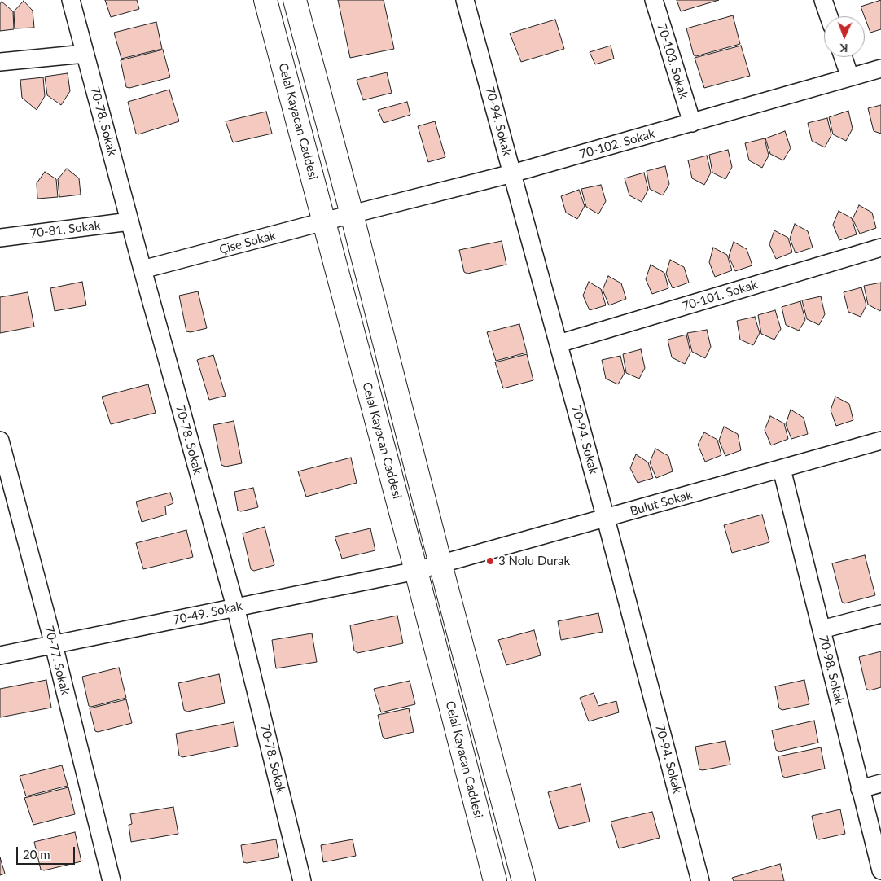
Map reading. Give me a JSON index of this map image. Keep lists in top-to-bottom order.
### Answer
{
  "streets": {
    "street": [
      "70-103. Sokak",
      "70-78. Sokak",
      "Celal Kayacan Caddesi",
      "70-94. Sokak",
      "70-102. Sokak",
      "70-81. Sokak",
      "Çise Sokak",
      "70-101. Sokak",
      "Bulut Sokak",
      "70-49. Sokak",
      "70-77. Sokak",
      "70-98. Sokak"
    ]
  },
  "crossings": [
    ["70-103. Sokak", "70-102. Sokak"],
    ["70-78. Sokak", "70-81. Sokak"],
    ["70-78. Sokak", "Çise Sokak"],
    ["70-78. Sokak", "70-49. Sokak"],
    ["Celal Kayacan Caddesi", "Çise Sokak"],
    ["Celal Kayacan Caddesi", "70-49. Sokak"],
    ["70-94. Sokak", "70-102. Sokak"],
    ["70-94. Sokak", "70-101. Sokak"],
    ["70-94. Sokak", "Bulut Sokak"],
    ["70-102. Sokak", "Çise Sokak"],
    ["Bulut Sokak", "70-49. Sokak"],
    ["Bulut Sokak", "70-98. Sokak"],
    ["70-49. Sokak", "70-77. Sokak"]
  ],
  "places": ["3 Nolu Durak"],
  "scale_bar": "20 m",
  "north": "bottom"
}
